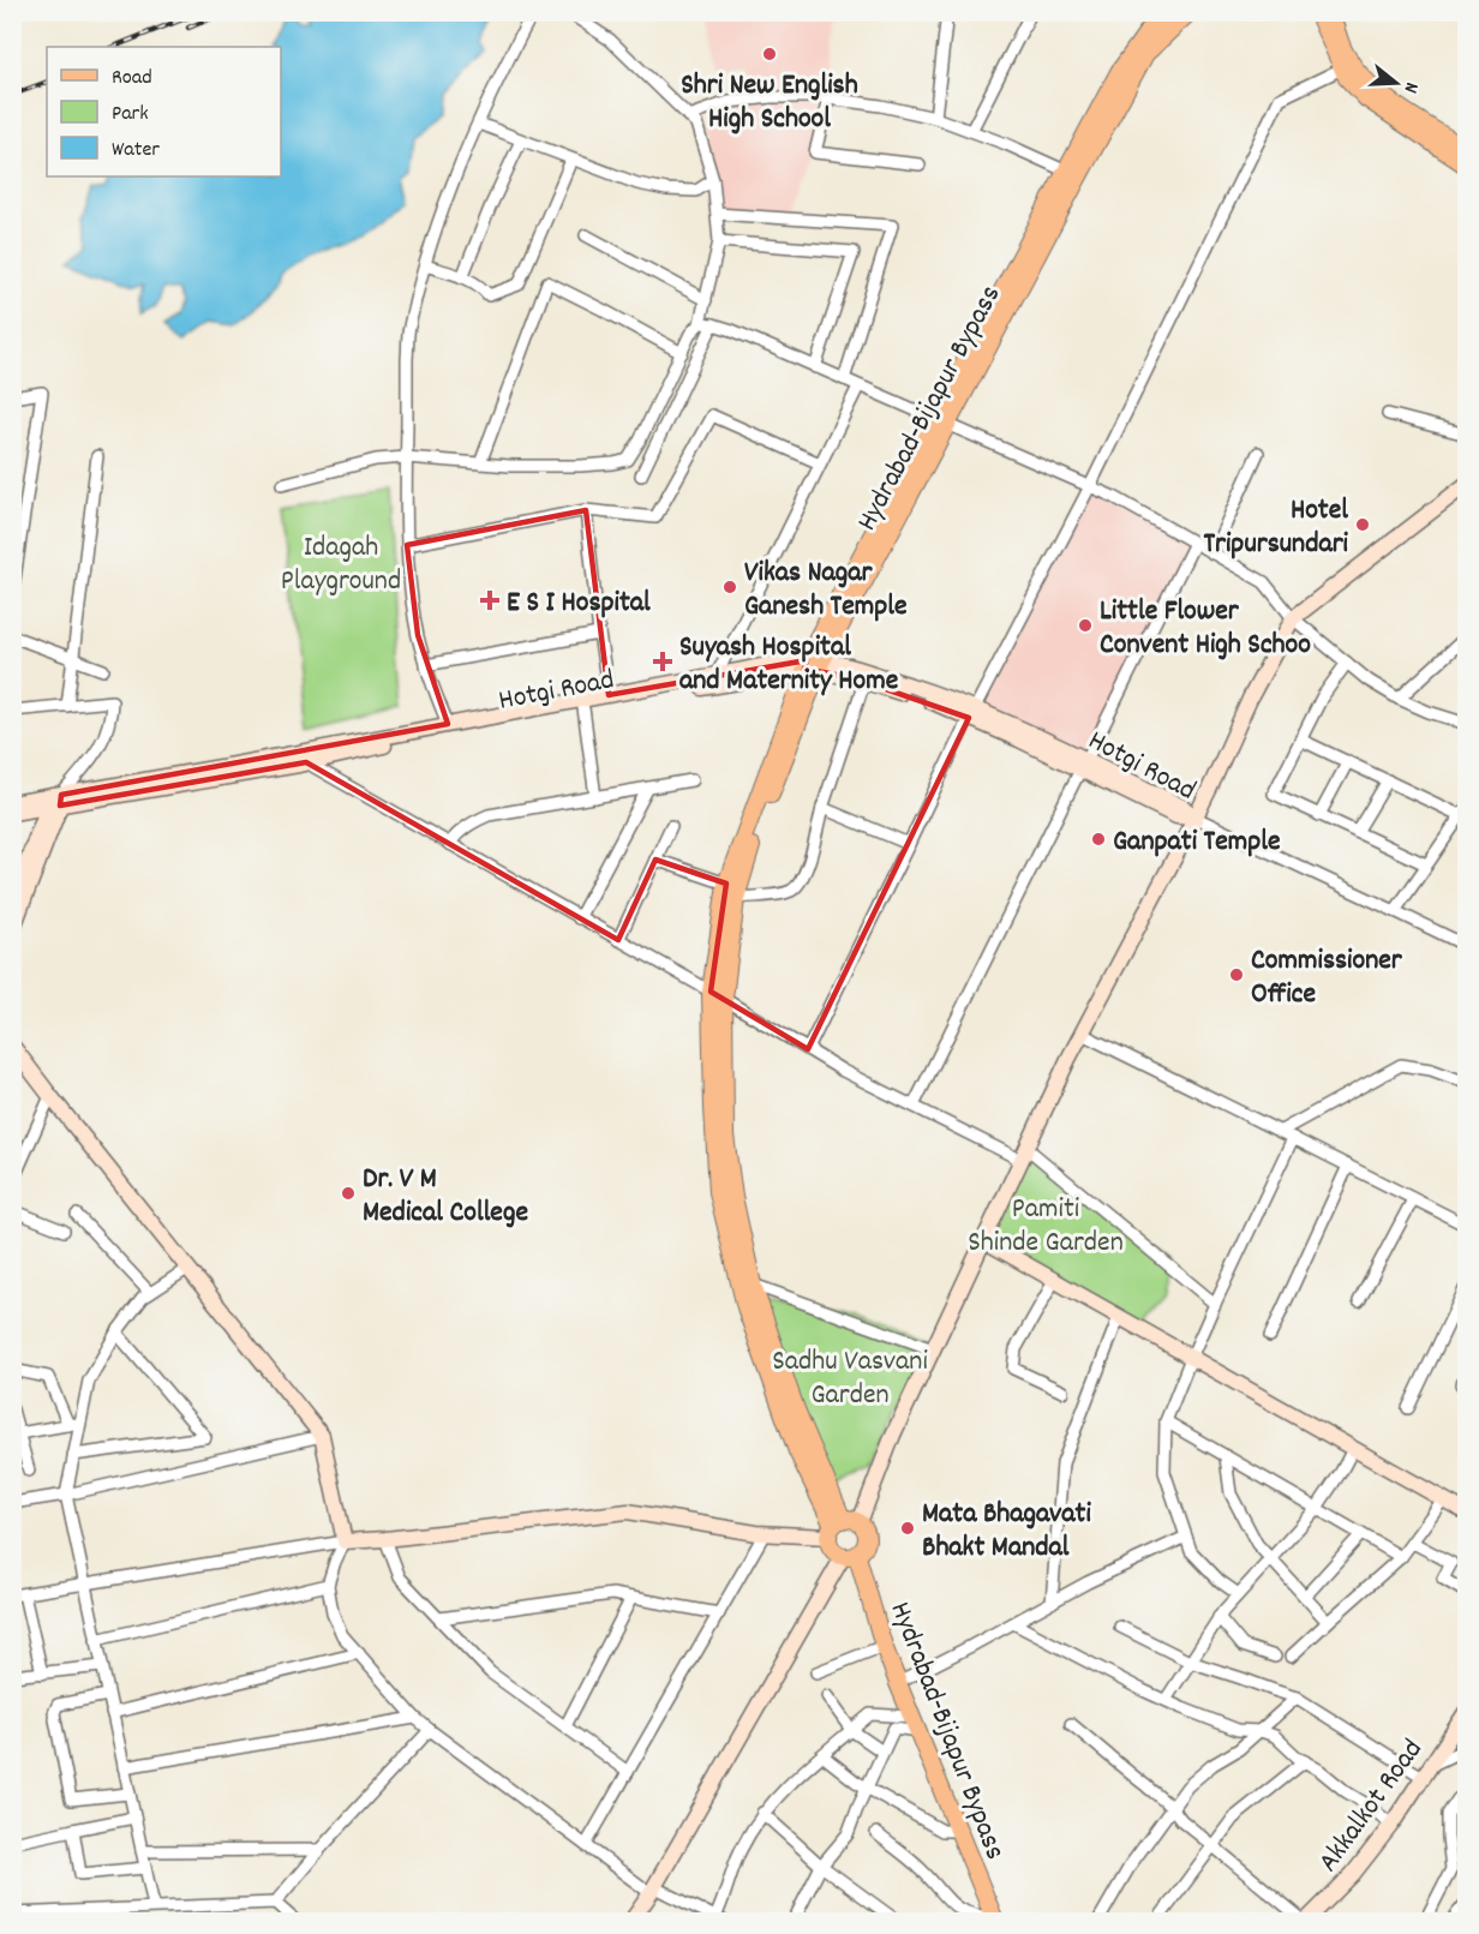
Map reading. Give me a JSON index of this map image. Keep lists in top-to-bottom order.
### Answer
{
  "streets": {
    "main road": ["Hydrabad-Bijapur Bypass", "Hotgi Road", "Akkalkot Road"]
  },
  "crossings": [
    ["Hydrabad-Bijapur Bypass", "Hotgi Road"]
  ],
  "parks": ["Idagah Playground", "Pamiti Shinde Garden", "Sadhu Vasvani Garden"],
  "places": {
    "other": [
      "Shri New English High School",
      "Hotel Tripursundari",
      "Vikas Nagar Ganesh Temple",
      "Little Flower Convent High Schoo",
      "Ganpati Temple",
      "Commissioner Office",
      "Dr. V M Medical College",
      "Mata Bhagavati Bhakt Mandal"
    ],
    "health": ["E S I Hospital", "Suyash Hospital and Maternity Home"]
  },
  "legend": ["Road", "Park", "Water"],
  "north": "right"
}
